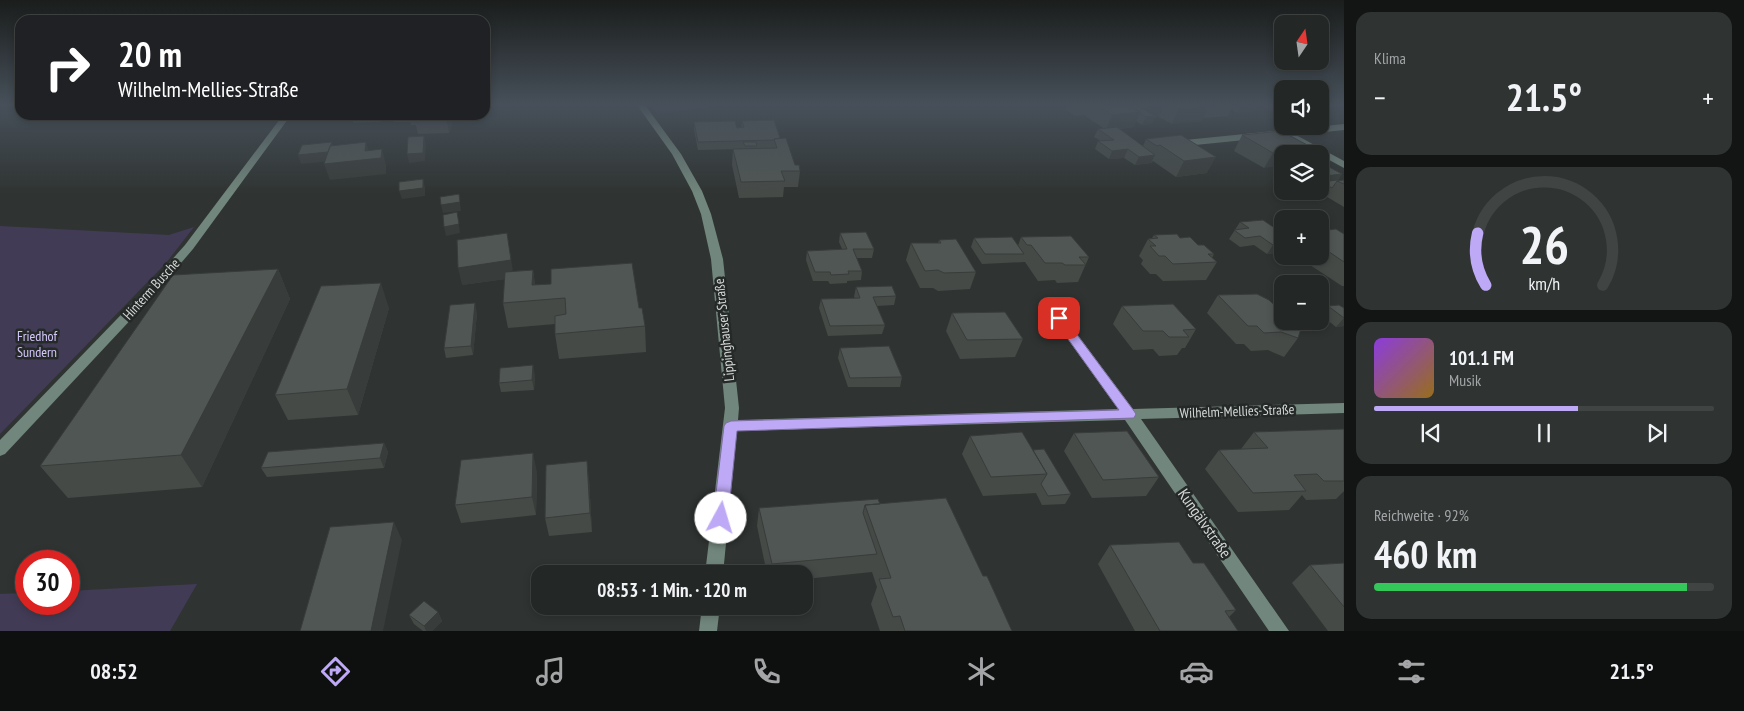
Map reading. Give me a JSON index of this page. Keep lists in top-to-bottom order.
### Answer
{
  "streets": {
    "street": [
      "Hinterm Busche",
      "Lippinghauser Straße",
      "Wilhelm-Mellies-Straße",
      "Kungälvstraße"
    ]
  },
  "crossings": [
    ["Lippinghauser Straße", "Wilhelm-Mellies-Straße"],
    ["Wilhelm-Mellies-Straße", "Kungälvstraße"]
  ],
  "parks": ["Friedhof Sundern"],
  "north": "top",
  "page": {
    "tile": [
      "Klima",
      ["Reichweite · 92%", "460 km"]
    ],
    "map_buttons": ["+", "−"],
    "turn": ["20 m", "Wilhelm-Mellies-Straße"],
    "heat": ["−", "21.5°", "+"],
    "song": ["101.1 FM", "Musik"],
    "limit": "30",
    "trip": "08:53 · 1 Min. · 120 m",
    "tabs": ["08:52", "21.5°"],
    "gauge": ["26", "km/h"]
  }
}
